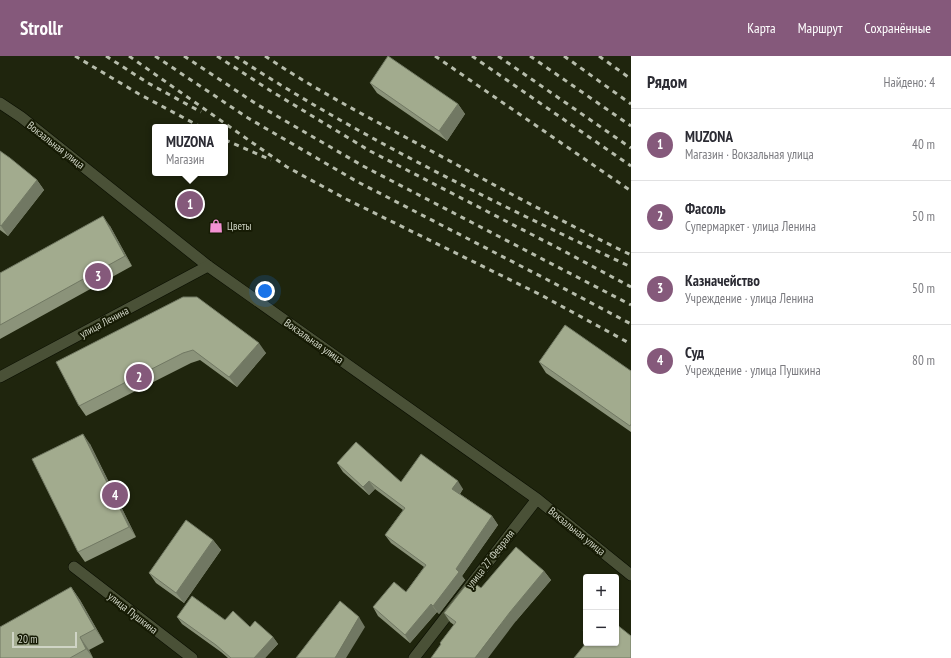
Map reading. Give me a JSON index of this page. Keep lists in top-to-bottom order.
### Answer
{
  "streets": {
    "street": [
      "Вокзальная улица",
      "улица Ленина",
      "улица 27 Февраля",
      "улица Пушкина"
    ]
  },
  "crossings": [
    ["Вокзальная улица", "улица Ленина"],
    ["Вокзальная улица", "улица 27 Февраля"]
  ],
  "places": {
    "shop": ["Цветы"]
  },
  "scale_bar": "20 m",
  "page": {
    "header": "Strollr",
    "nav": ["Карта", "Маршрут", "Сохранённые"],
    "heading": ["Рядом", "Найдено: 4"],
    "list": [
      {
        "mark": "1",
        "name": "MUZONA",
        "note": "Магазин · Вокзальная улица",
        "value": "40 m"
      },
      {
        "mark": "2",
        "name": "Фасоль",
        "note": "Супермаркет · улица Ленина",
        "value": "50 m"
      },
      {
        "mark": "3",
        "name": "Казначейство",
        "note": "Учреждение · улица Ленина",
        "value": "50 m"
      },
      {
        "mark": "4",
        "name": "Суд",
        "note": "Учреждение · улица Пушкина",
        "value": "80 m"
      }
    ],
    "popup": ["MUZONA", "Магазин"],
    "pins": [
      "1",
      "3",
      "2",
      "4"
    ],
    "map_buttons": ["+", "−"],
    "scale": "20 m"
  }
}
